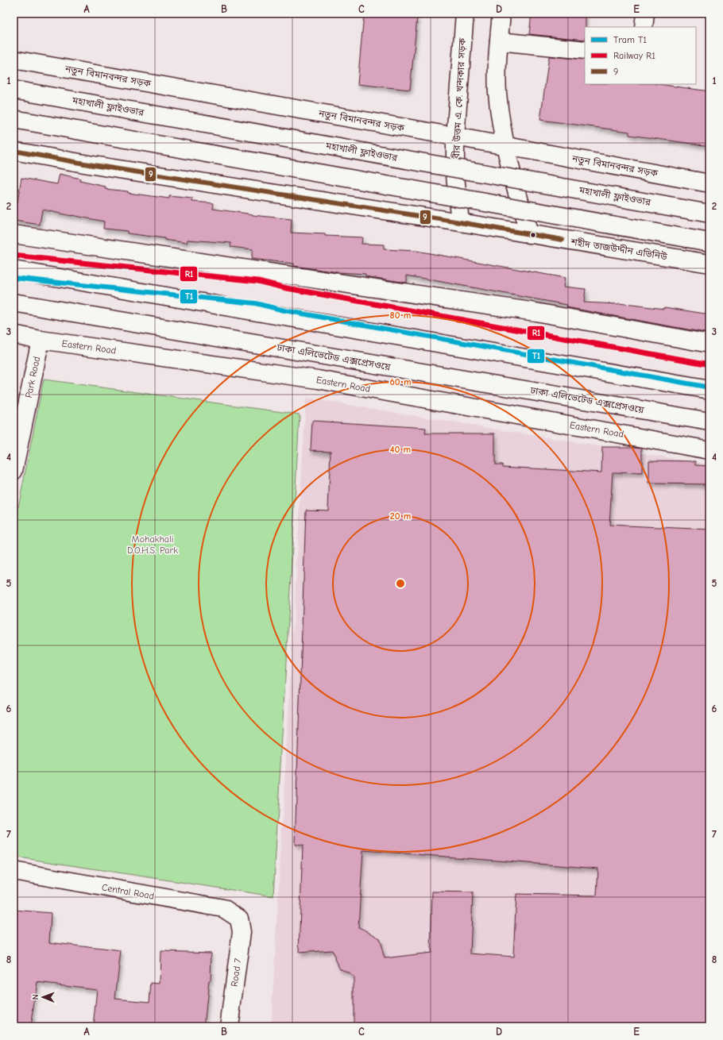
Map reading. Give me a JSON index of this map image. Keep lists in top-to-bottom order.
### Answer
{
  "streets": {
    "main road": [
      "নতুন বিমানবন্দর সড়ক",
      "বীর উত্তম এ. কে. খন্দকার সড়ক",
      "মহাখালী ফ্লাইওভার",
      "শহীদ তাজউদ্দীন এভিনিউ",
      "Eastern Road",
      "ঢাকা এলিভেটেড এক্সপ্রেসওয়ে",
      "Park Road",
      "Central Road",
      "Road 7"
    ]
  },
  "crossings": [
    ["নতুন বিমানবন্দর সড়ক", "বীর উত্তম এ. কে. খন্দকার সড়ক"],
    ["Eastern Road", "Park Road"],
    ["Central Road", "Road 7"]
  ],
  "parks": ["Mohakhali D.O.H.S. Park"],
  "lines": ["transit line 9", "rail line R1", "tram line T1"],
  "legend": ["Tram T1", "Railway R1", "9"],
  "north": "left",
  "grid": {
    "columns": [
      "A",
      "B",
      "C",
      "D",
      "E"
    ],
    "rows": [
      "1",
      "2",
      "3",
      "4",
      "5",
      "6",
      "7",
      "8"
    ]
  },
  "rings": [
    "80 m",
    "60 m",
    "40 m",
    "20 m"
  ]
}
